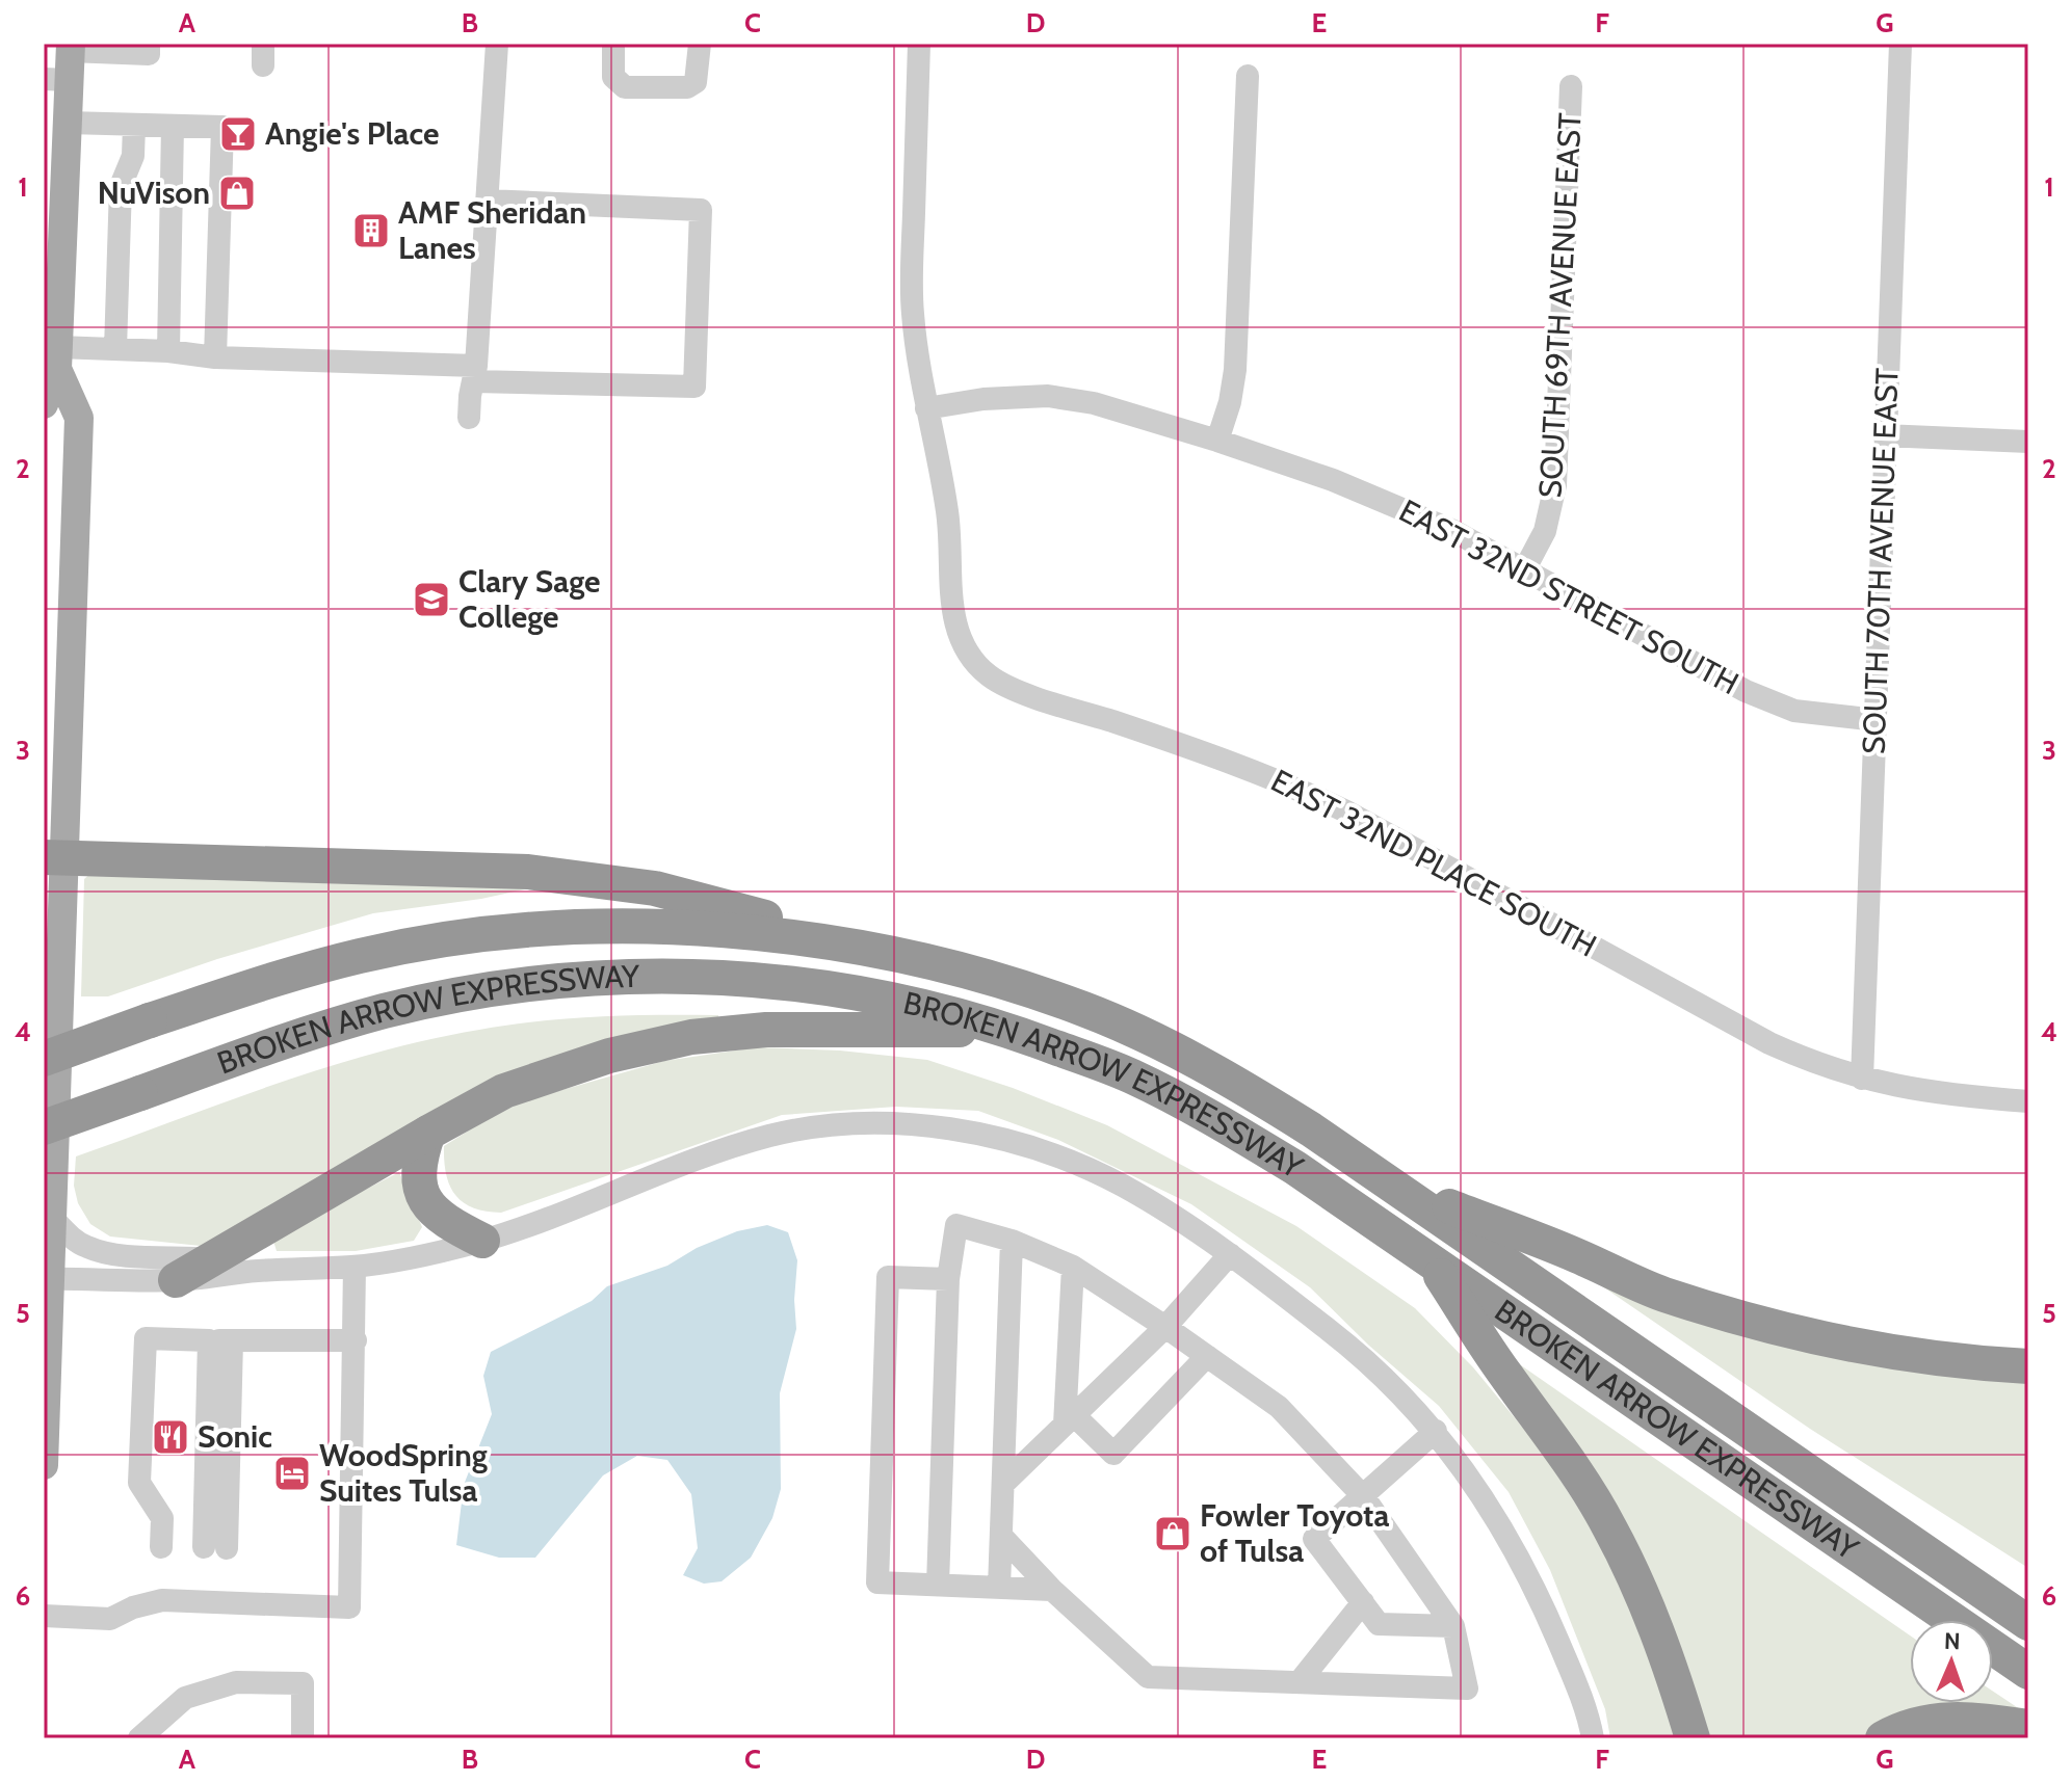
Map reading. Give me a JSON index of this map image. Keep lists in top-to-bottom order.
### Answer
{
  "streets": {
    "highway": ["BROKEN ARROW EXPRESSWAY"],
    "street": [
      "SOUTH 69TH AVENUE EAST",
      "SOUTH 70TH AVENUE EAST",
      "EAST 32ND STREET SOUTH",
      "EAST 32ND PLACE SOUTH"
    ]
  },
  "crossings": [
    ["SOUTH 69TH AVENUE EAST", "EAST 32ND STREET SOUTH"],
    ["SOUTH 70TH AVENUE EAST", "EAST 32ND STREET SOUTH"],
    ["SOUTH 70TH AVENUE EAST", "EAST 32ND PLACE SOUTH"],
    ["EAST 32ND STREET SOUTH", "EAST 32ND PLACE SOUTH"]
  ],
  "places": {
    "bar": ["Angie's Place"],
    "shop": ["NuVison", "Fowler Toyota of Tulsa"],
    "building": ["AMF Sheridan Lanes"],
    "school or university": ["Clary Sage College"],
    "restaurant": ["Sonic"],
    "hotel": ["WoodSpring Suites Tulsa"]
  },
  "north": "top",
  "grid": {
    "columns": [
      "A",
      "B",
      "C",
      "D",
      "E",
      "F",
      "G"
    ],
    "rows": [
      "1",
      "2",
      "3",
      "4",
      "5",
      "6"
    ]
  }
}
